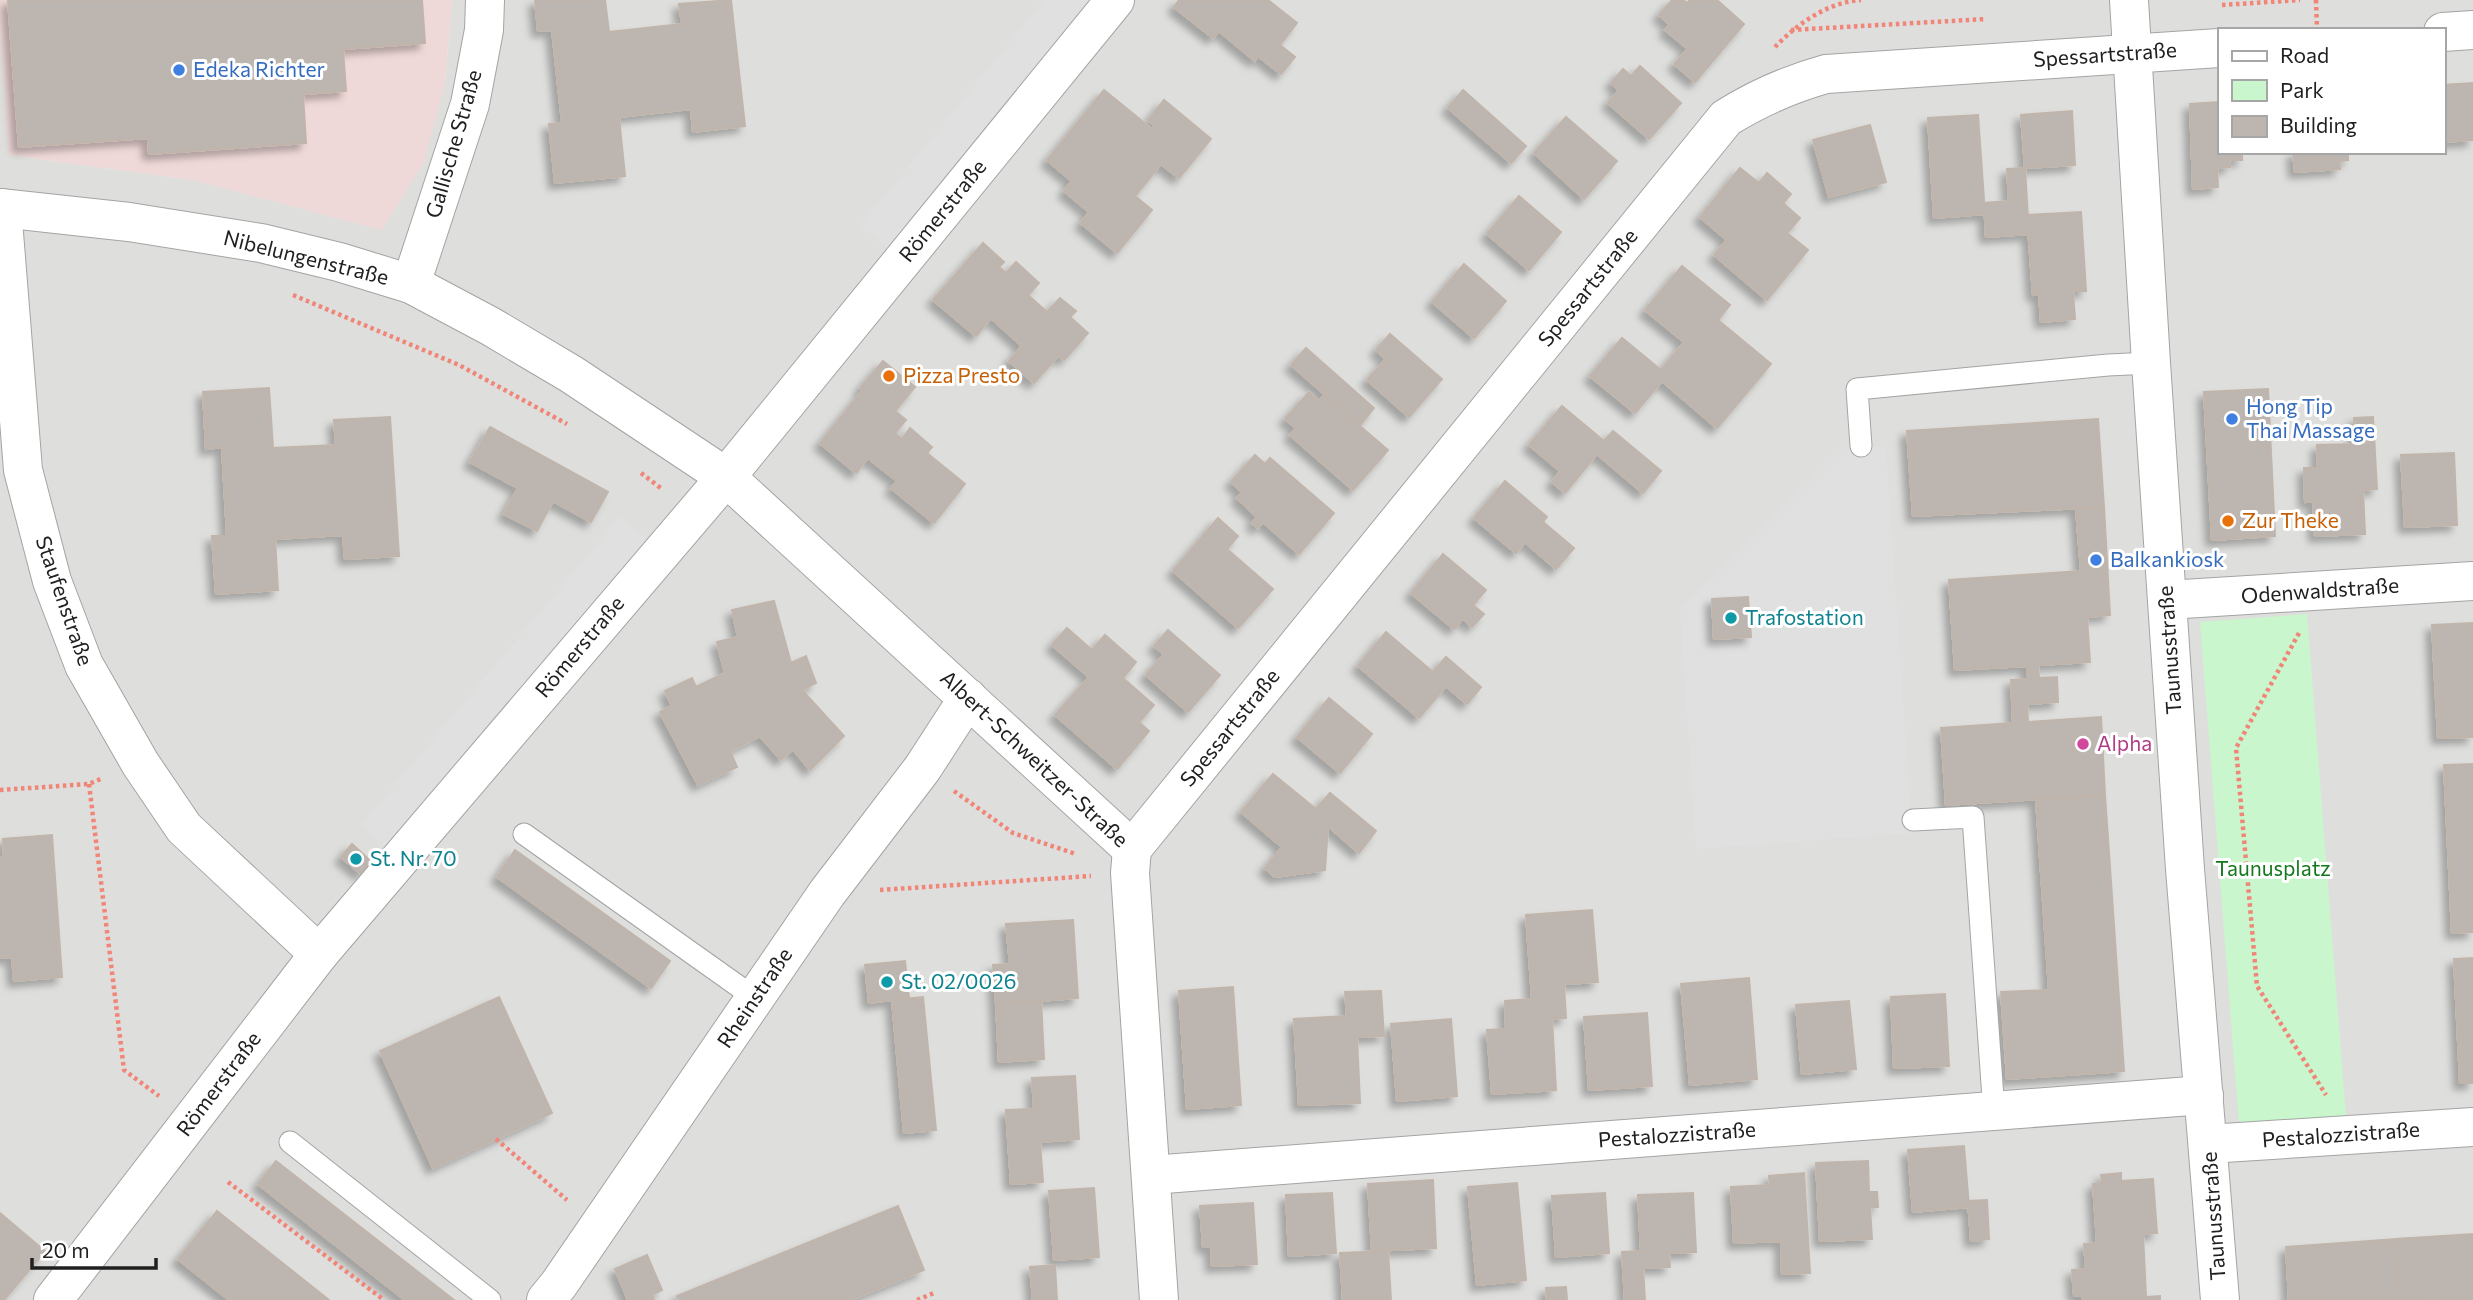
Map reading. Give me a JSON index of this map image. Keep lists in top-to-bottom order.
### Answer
{
  "streets": {
    "street": [
      "Spessartstraße",
      "Gallische Straße",
      "Römerstraße",
      "Nibelungenstraße",
      "Odenwaldstraße",
      "Staufenstraße",
      "Taunusstraße",
      "Albert-Schweitzer-Straße",
      "Rheinstraße",
      "Pestalozzistraße"
    ]
  },
  "crossings": [
    ["Spessartstraße", "Taunusstraße"],
    ["Spessartstraße", "Albert-Schweitzer-Straße"],
    ["Gallische Straße", "Nibelungenstraße"],
    ["Römerstraße", "Nibelungenstraße"],
    ["Römerstraße", "Staufenstraße"],
    ["Römerstraße", "Albert-Schweitzer-Straße"],
    ["Nibelungenstraße", "Staufenstraße"],
    ["Nibelungenstraße", "Albert-Schweitzer-Straße"],
    ["Odenwaldstraße", "Taunusstraße"],
    ["Taunusstraße", "Pestalozzistraße"],
    ["Albert-Schweitzer-Straße", "Rheinstraße"],
    ["Albert-Schweitzer-Straße", "Pestalozzistraße"]
  ],
  "parks": ["Taunusplatz"],
  "places": [
    "Edeka Richter",
    "Pizza Presto",
    "Hong Tip Thai Massage",
    "Zur Theke",
    "Balkankiosk",
    "Trafostation",
    "Alpha",
    "St. Nr. 70",
    "St. 02/0026"
  ],
  "legend": ["Road", "Park", "Building"],
  "scale_bar": "20 m"
}
